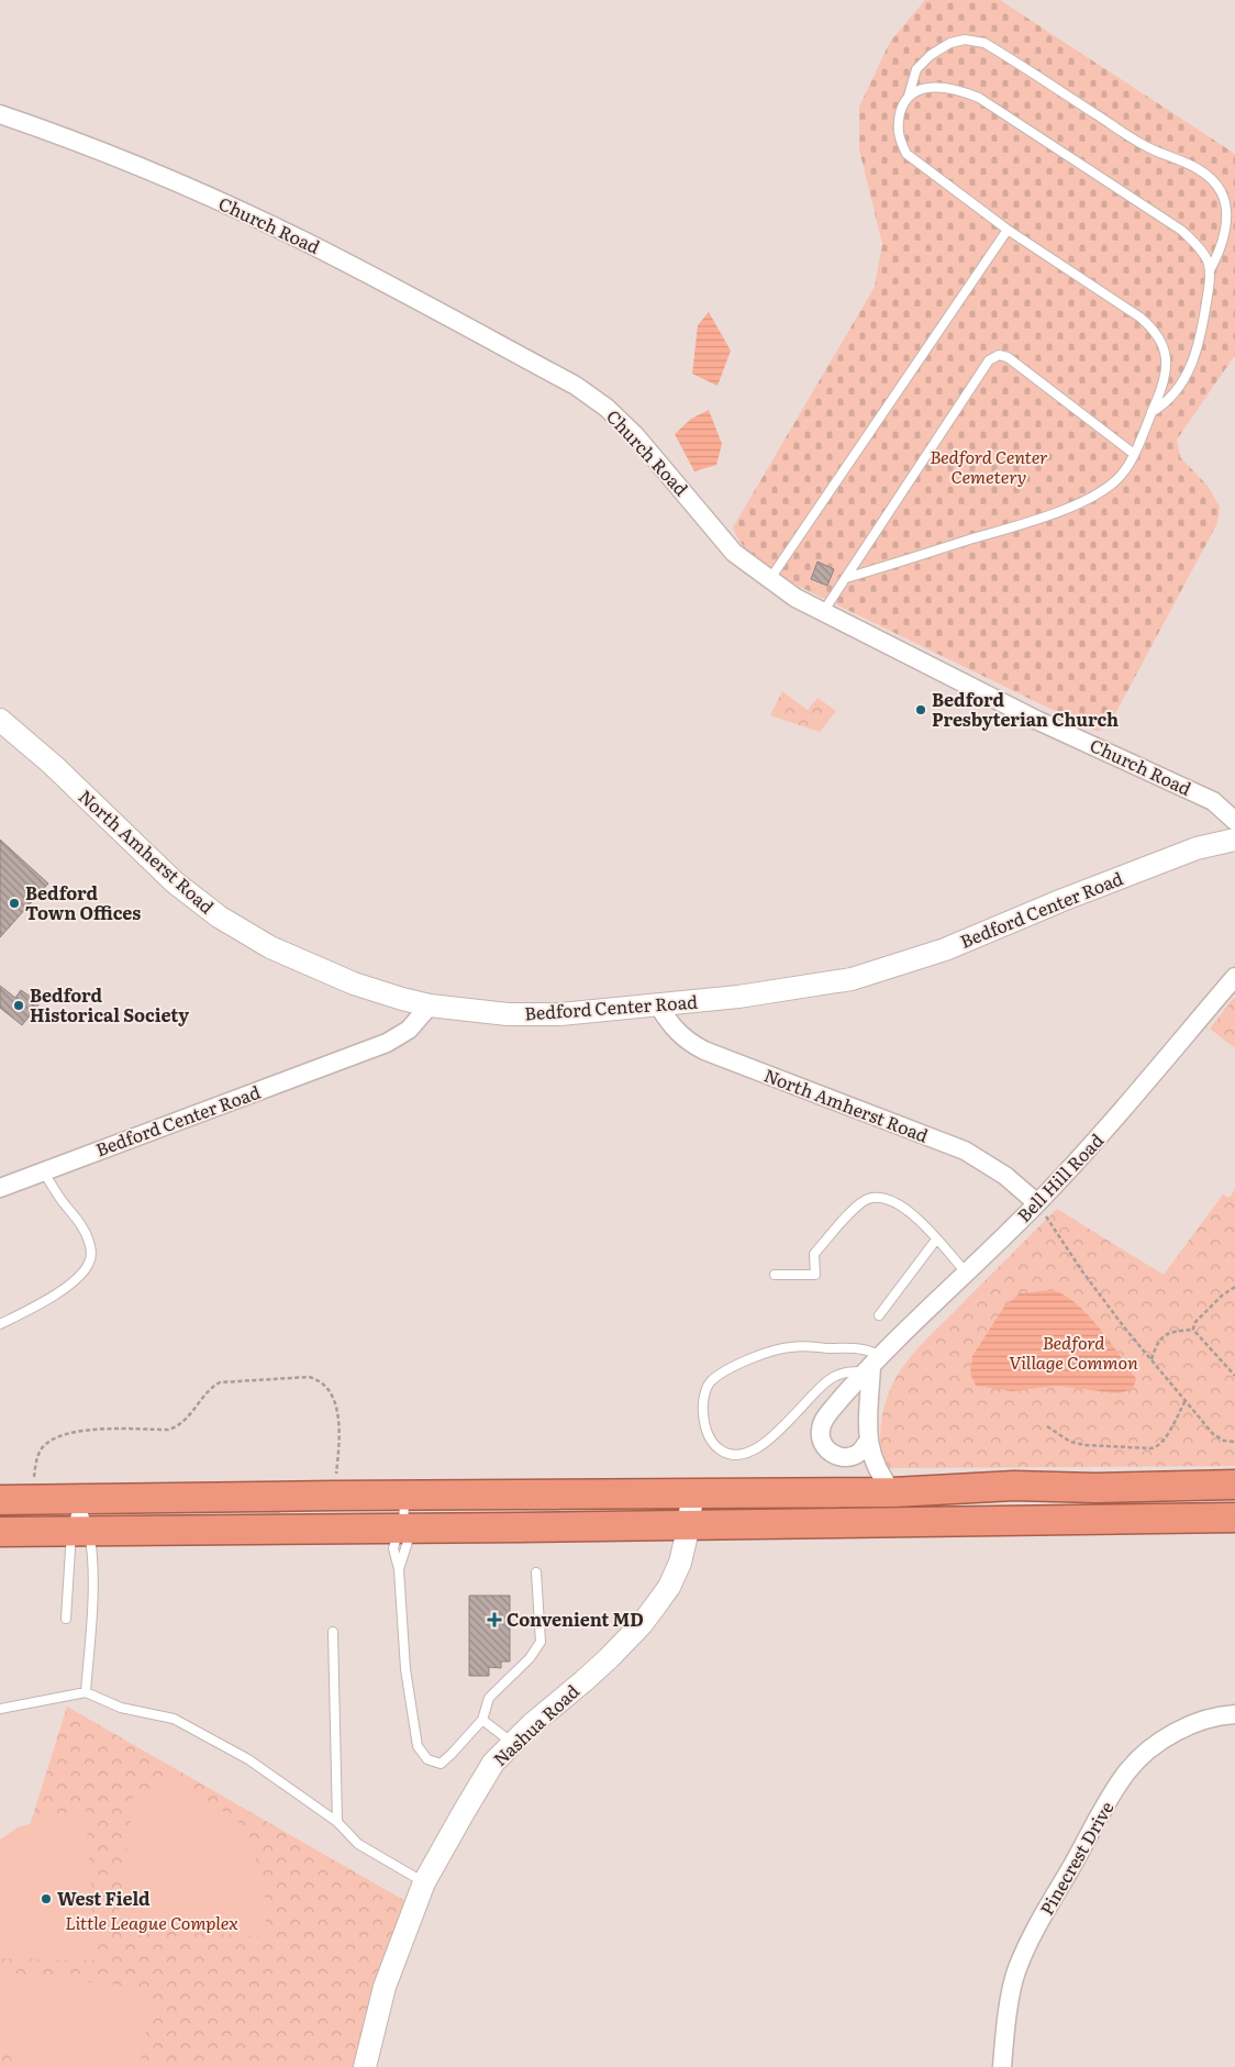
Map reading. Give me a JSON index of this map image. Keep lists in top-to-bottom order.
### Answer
{
  "streets": {
    "street": [
      "Church Road",
      "North Amherst Road",
      "Bedford Center Road",
      "Bell Hill Road",
      "Nashua Road",
      "Pinecrest Drive"
    ]
  },
  "crossings": [
    ["North Amherst Road", "Bedford Center Road"],
    ["North Amherst Road", "Bell Hill Road"]
  ],
  "parks": ["Bedford Center Cemetery", "Bedford Village Common", "Little League Complex"],
  "places": {
    "other": [
      "Bedford Presbyterian Church",
      "Bedford Town Offices",
      "Bedford Historical Society",
      "West Field"
    ],
    "health": ["Convenient MD"]
  }
}
